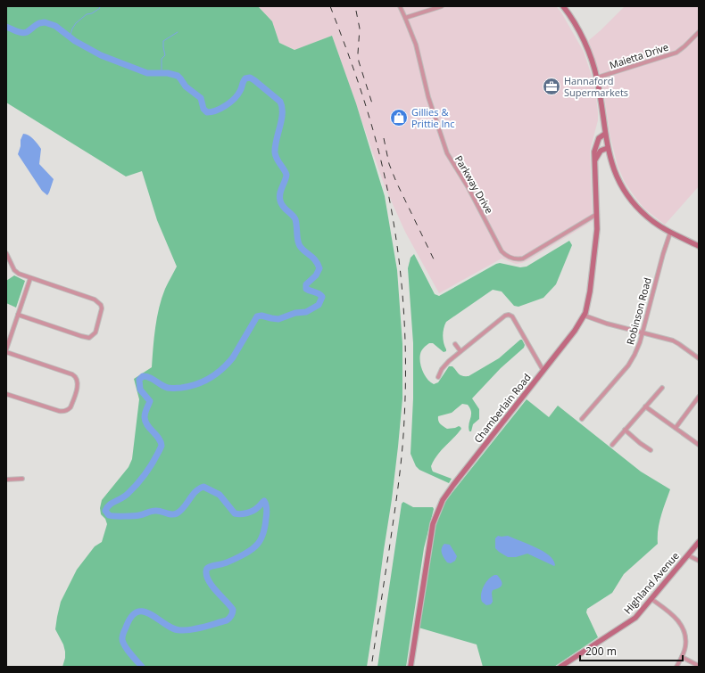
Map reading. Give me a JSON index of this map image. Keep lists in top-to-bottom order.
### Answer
{
  "streets": {
    "street": [
      "Maietta Drive",
      "Parkway Drive",
      "Robinson Road",
      "Chamberlain Road",
      "Highland Avenue"
    ]
  },
  "crossings": [
    ["Parkway Drive", "Chamberlain Road"]
  ],
  "places": {
    "office": ["Hannaford Supermarkets"],
    "shop": ["Gillies & Prittie Inc"]
  },
  "scale_bar": "200 m"
}
